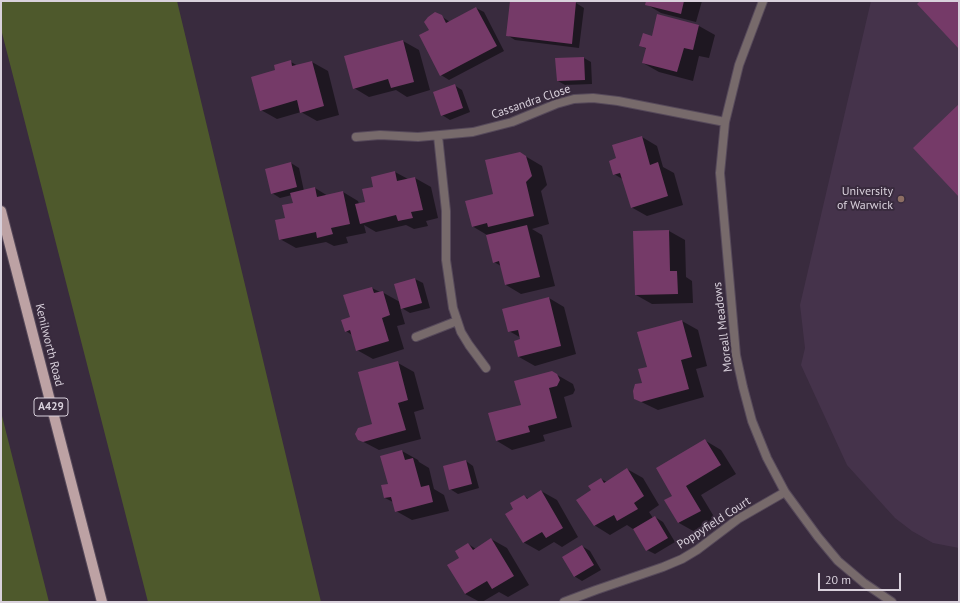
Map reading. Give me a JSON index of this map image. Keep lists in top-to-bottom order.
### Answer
{
  "streets": {
    "main road": ["Kenilworth Road", "A429"],
    "street": ["Cassandra Close", "Moreall Meadows", "Poppyfield Court"]
  },
  "crossings": [
    ["Cassandra Close", "Moreall Meadows"],
    ["Moreall Meadows", "Poppyfield Court"]
  ],
  "places": ["University of Warwick"],
  "scale_bar": "20 m"
}
